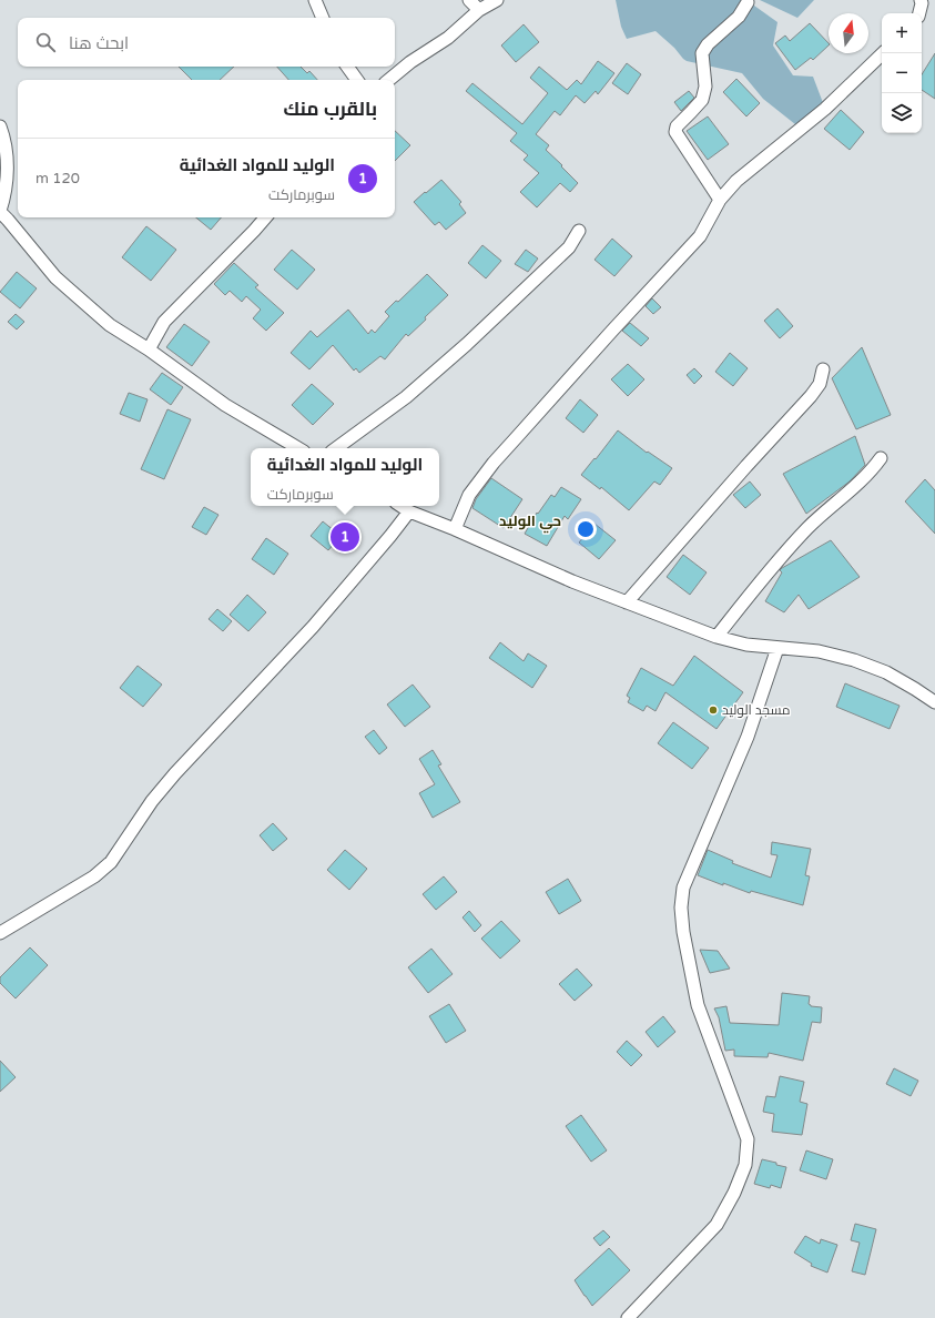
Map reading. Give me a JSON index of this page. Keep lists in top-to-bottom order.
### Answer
{
  "districts": ["حي الوليد"],
  "places": ["مسجد الوليد"],
  "north": "top",
  "page": {
    "map_buttons": ["+", "−"],
    "search": "ابحث هنا",
    "heading": "بالقرب منك",
    "list": [
      {
        "mark": "1",
        "name": "الوليد للمواد الغدائية",
        "note": "سوبرماركت",
        "value": "120 m"
      }
    ],
    "popup": ["الوليد للمواد الغدائية", "سوبرماركت"],
    "pins": "1"
  }
}
